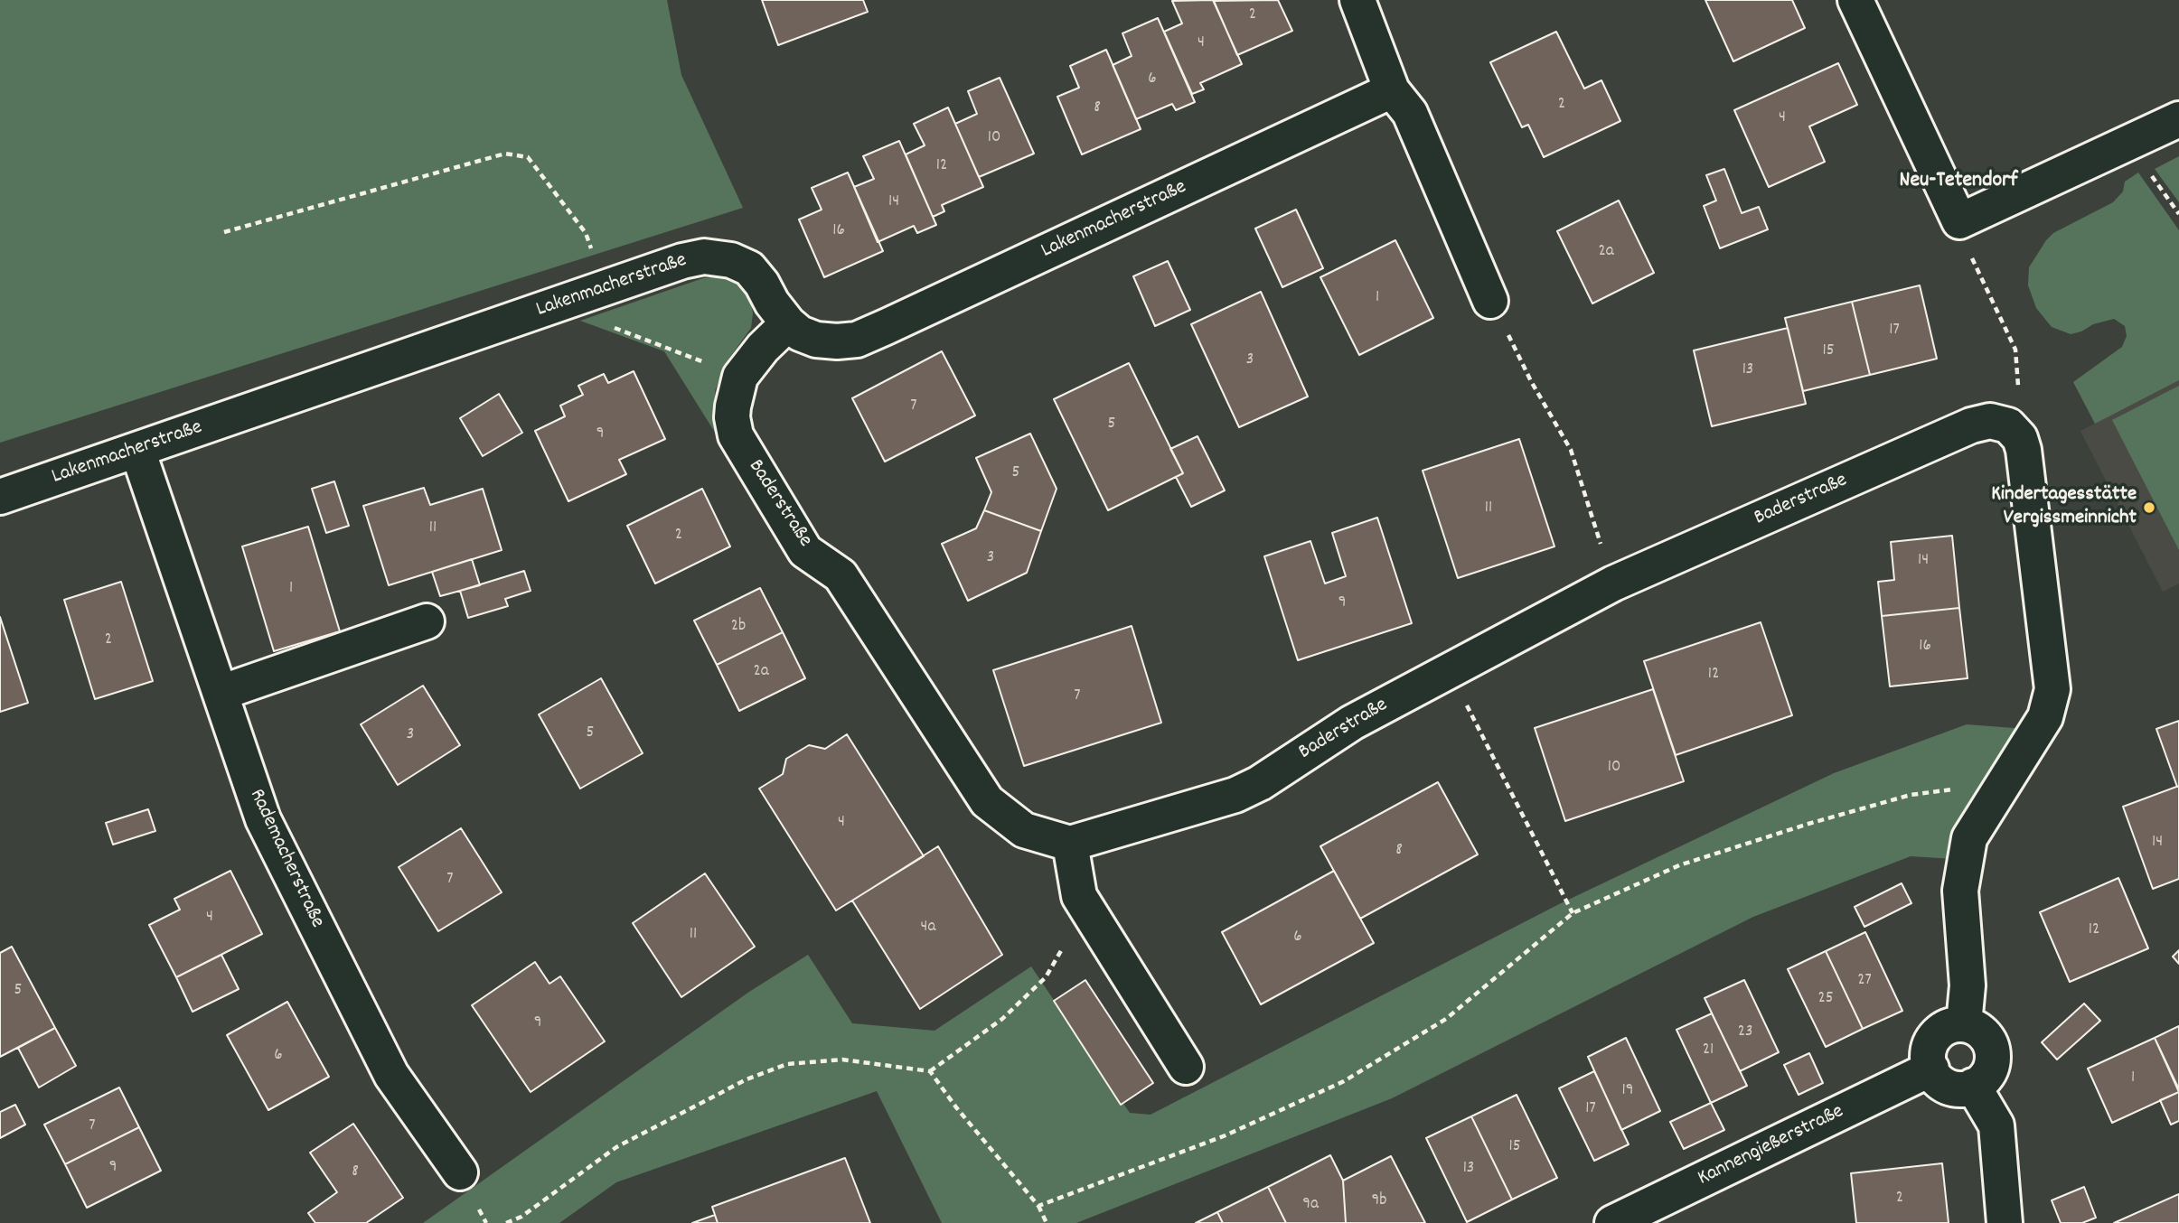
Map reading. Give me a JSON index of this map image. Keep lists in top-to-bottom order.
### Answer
{
  "streets": {
    "street": [
      "Lakenmacherstraße",
      "Baderstraße",
      "Rademacherstraße",
      "Kannengießerstraße"
    ]
  },
  "crossings": [
    ["Lakenmacherstraße", "Baderstraße"],
    ["Lakenmacherstraße", "Rademacherstraße"]
  ],
  "districts": ["Neu-Tetendorf"],
  "places": ["Kindertagesstätte Vergissmeinnicht"],
  "house_numbers": [
    "2",
    "4",
    "6",
    "2",
    "8",
    "4",
    "10",
    "12",
    "14",
    "16",
    "2a",
    "1",
    "17",
    "15",
    "3",
    "13",
    "7",
    "5",
    "9",
    "5",
    "11",
    "11",
    "2",
    "3",
    "14",
    "1",
    "9",
    "2b",
    "2",
    "16",
    "2a",
    "12",
    "7",
    "5",
    "3",
    "10",
    "4",
    "14",
    "8",
    "7",
    "4",
    "4a",
    "12",
    "11",
    "6",
    "27",
    "5",
    "25",
    "9",
    "23",
    "21",
    "6",
    "1",
    "19",
    "17",
    "7",
    "15",
    "9",
    "13",
    "8",
    "2",
    "9b",
    "9a"
  ]
}
